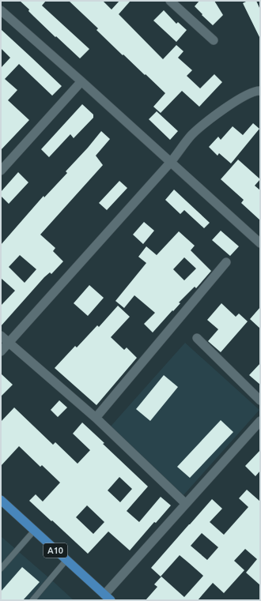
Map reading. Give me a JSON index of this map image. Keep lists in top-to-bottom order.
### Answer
{
  "streets": {
    "main road": ["A10"]
  }
}
